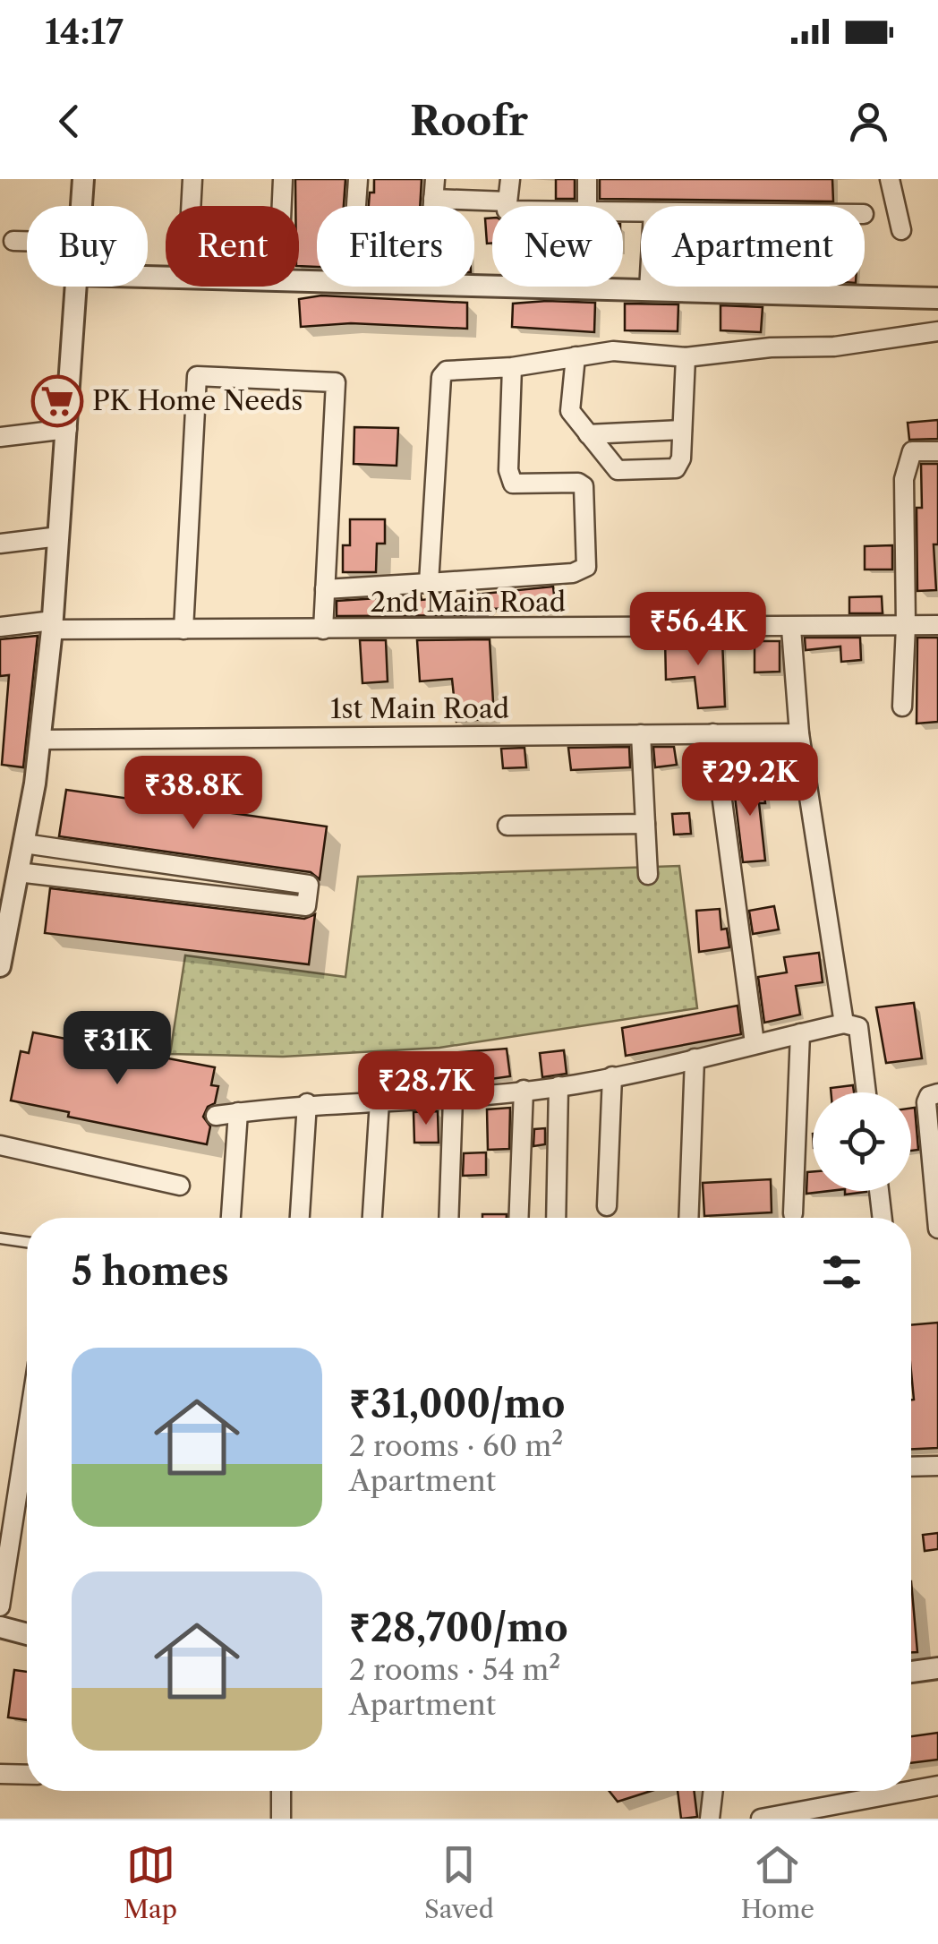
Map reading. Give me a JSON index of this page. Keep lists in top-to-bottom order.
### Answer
{
  "streets": {
    "street": ["2nd Main Road", "1st Main Road"]
  },
  "places": {
    "supermarket": ["PK Home Needs"]
  },
  "page": {
    "status": "14:17",
    "header": "Roofr",
    "chip": [
      "Buy",
      "Rent",
      "Filters",
      "New",
      "Apartment"
    ],
    "price": [
      "₹56.4K",
      "₹29.2K",
      "₹38.8K",
      "₹31K",
      "₹28.7K"
    ],
    "heading": "5 homes",
    "list": [
      {
        "name": "₹31,000/mo",
        "note": "2 rooms · 60 m² · Apartment"
      },
      {
        "name": "₹28,700/mo",
        "note": "2 rooms · 54 m² · Apartment"
      }
    ],
    "tabs": ["Map", "Saved", "Home"]
  }
}
